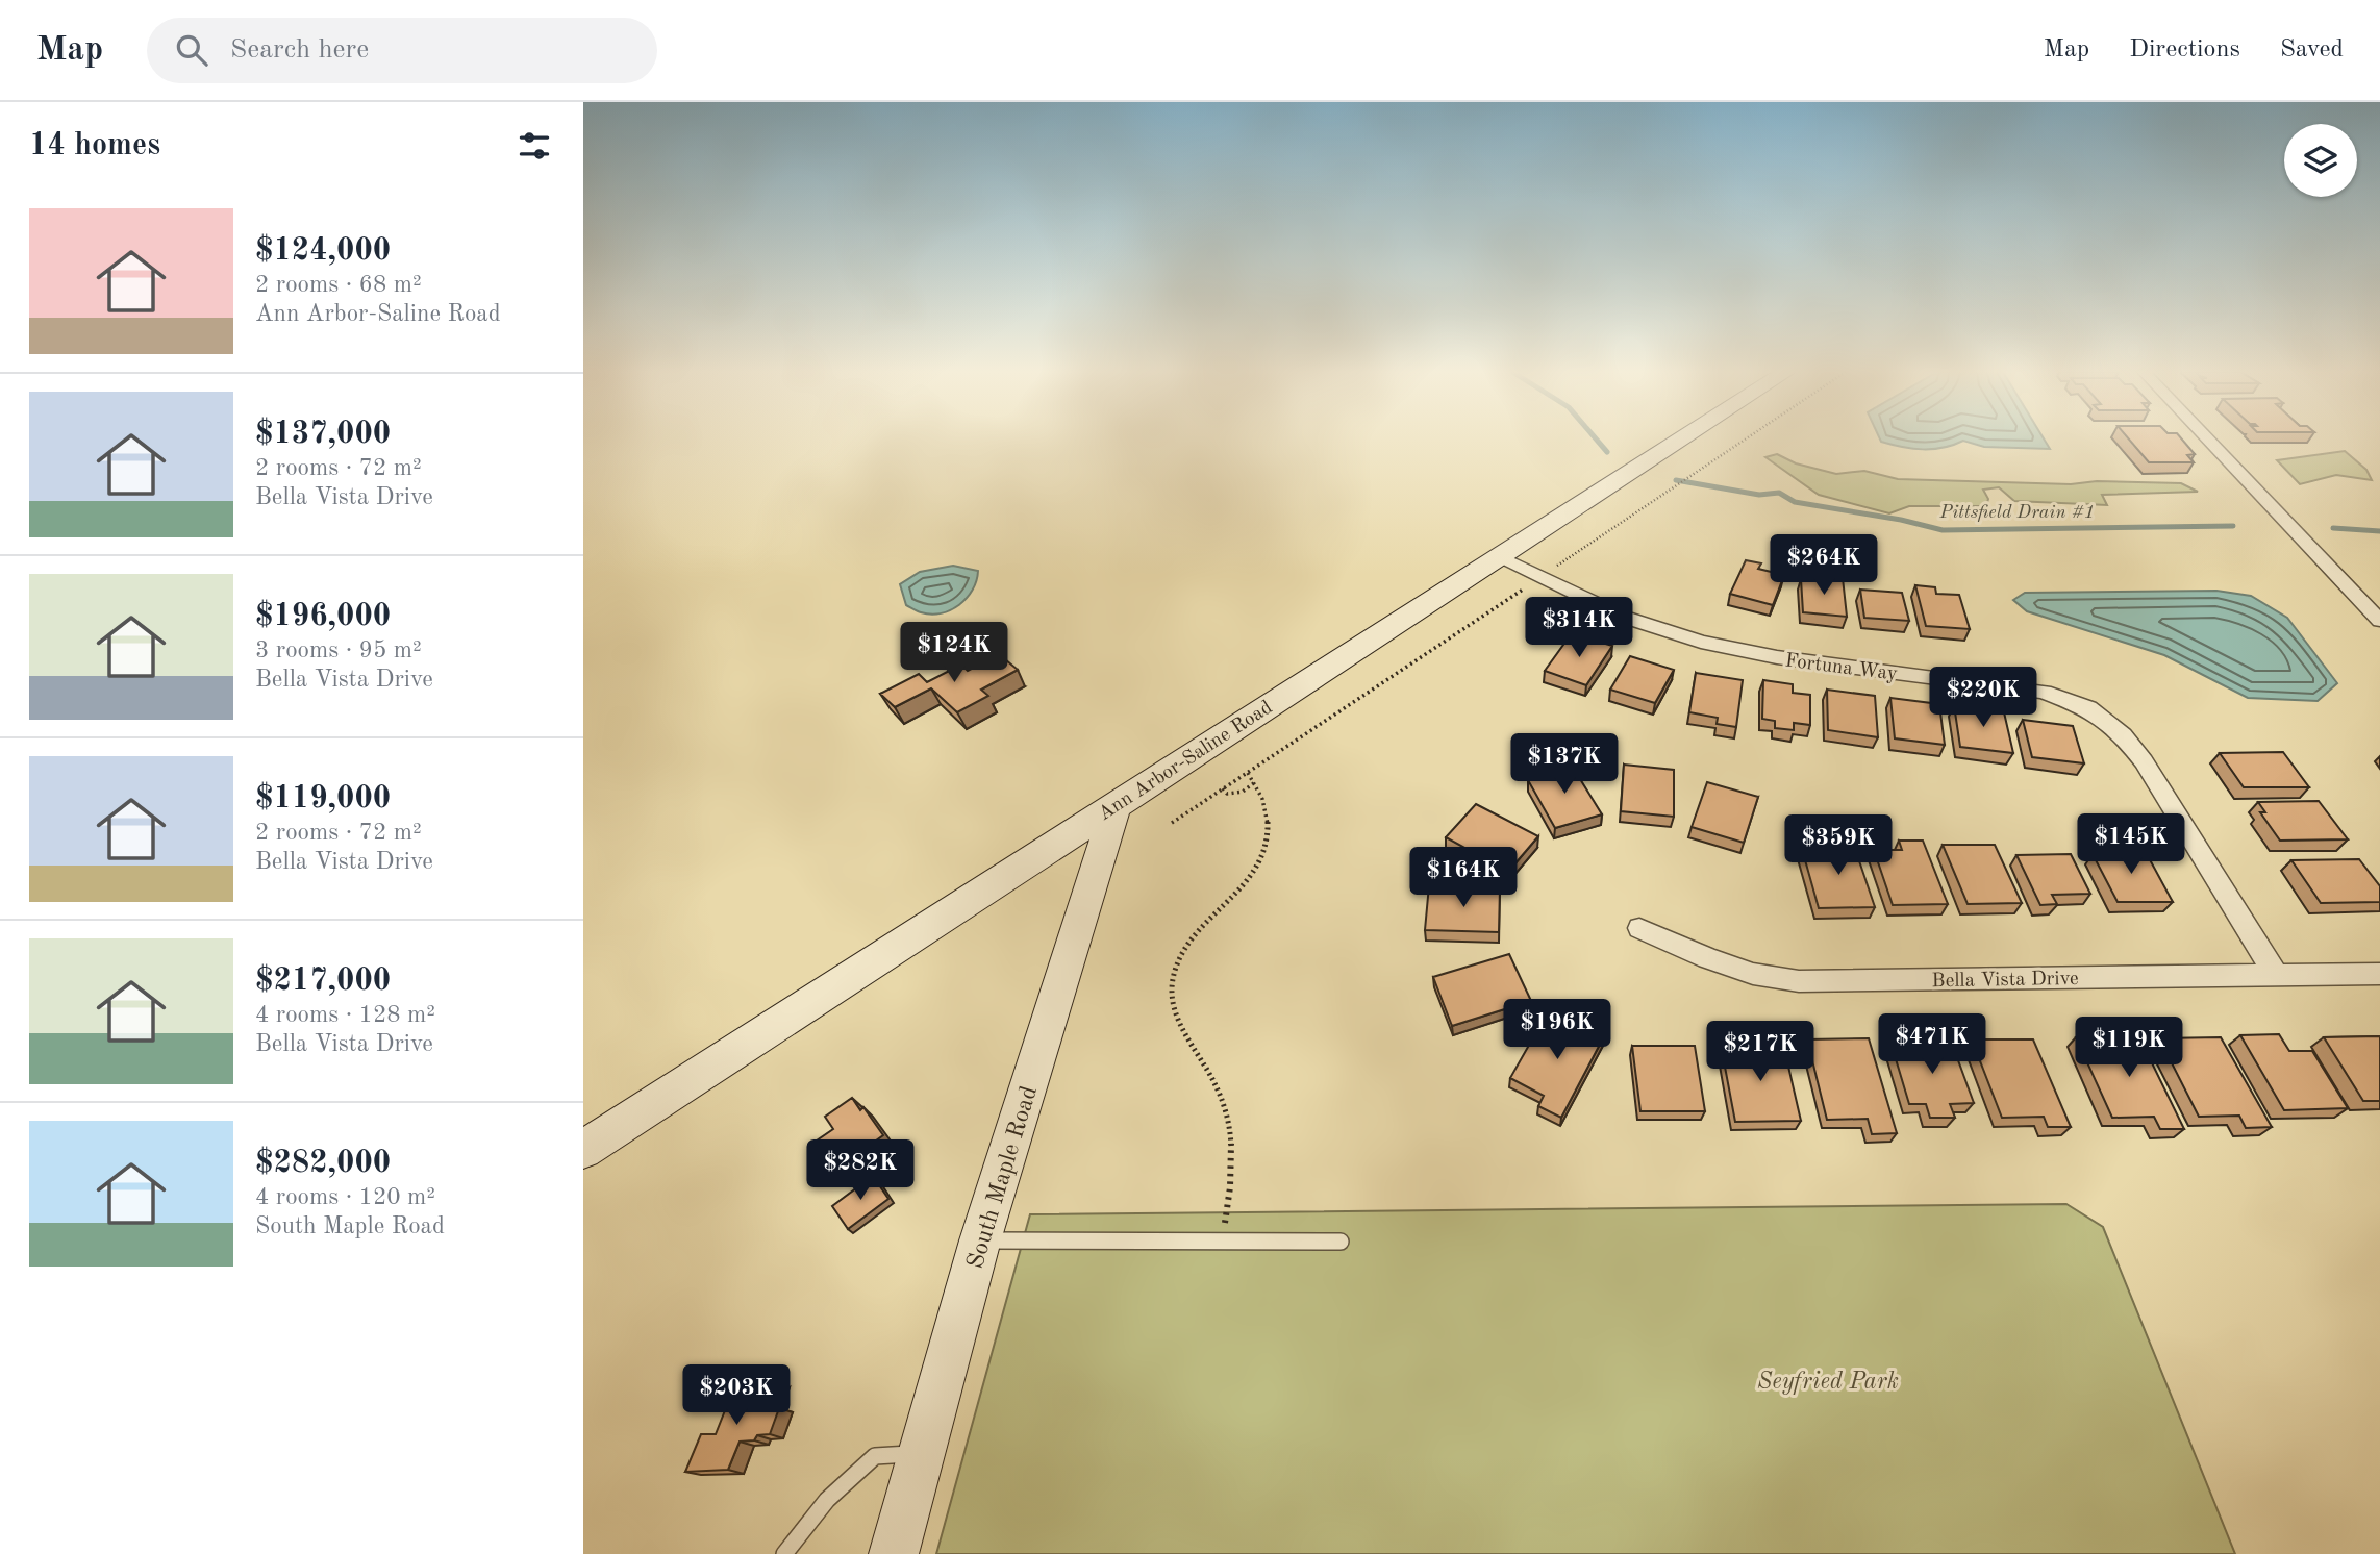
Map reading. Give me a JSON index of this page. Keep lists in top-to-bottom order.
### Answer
{
  "streets": {
    "main road": ["Ann Arbor-Saline Road", "South Maple Road"],
    "street": ["Fortuna Way", "Bella Vista Drive"]
  },
  "crossings": [
    ["Fortuna Way", "Ann Arbor-Saline Road"],
    ["Fortuna Way", "Bella Vista Drive"],
    ["Ann Arbor-Saline Road", "South Maple Road"]
  ],
  "water": ["Pittsfield Drain #1"],
  "parks": ["Seyfried Park"],
  "page": {
    "header": "Map",
    "search": "Search here",
    "nav": ["Map", "Directions", "Saved"],
    "heading": "14 homes",
    "list": [
      {
        "name": "$124,000",
        "note": "2 rooms · 68 m² · Ann Arbor-Saline Road"
      },
      {
        "name": "$137,000",
        "note": "2 rooms · 72 m² · Bella Vista Drive"
      },
      {
        "name": "$196,000",
        "note": "3 rooms · 95 m² · Bella Vista Drive"
      },
      {
        "name": "$119,000",
        "note": "2 rooms · 72 m² · Bella Vista Drive"
      },
      {
        "name": "$217,000",
        "note": "4 rooms · 128 m² · Bella Vista Drive"
      },
      {
        "name": "$282,000",
        "note": "4 rooms · 120 m² · South Maple Road"
      }
    ],
    "price": [
      "$264K",
      "$314K",
      "$124K",
      "$220K",
      "$137K",
      "$145K",
      "$359K",
      "$164K",
      "$196K",
      "$471K",
      "$119K",
      "$217K",
      "$282K",
      "$203K"
    ]
  }
}
